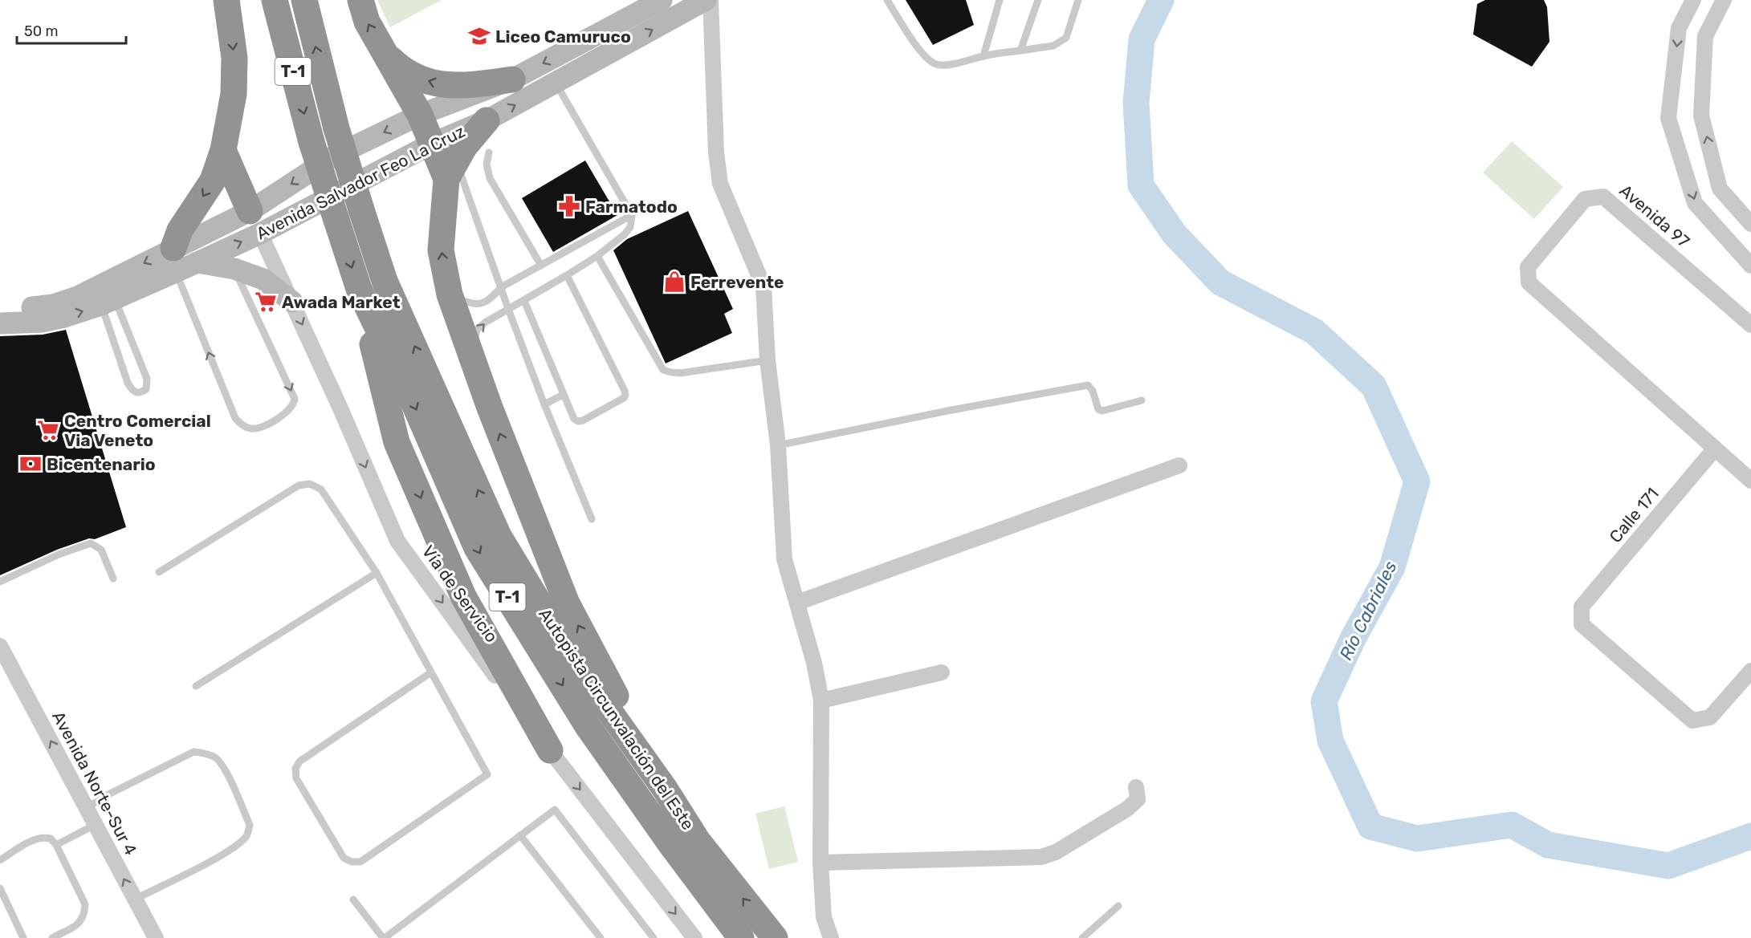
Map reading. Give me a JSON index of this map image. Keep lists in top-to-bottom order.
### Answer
{
  "streets": {
    "highway": ["T-1", "Autopista Circunvalación del Este"],
    "street": [
      "Avenida Salvador Feo La Cruz",
      "Avenida 97",
      "Calle 171",
      "Vía de Servicio",
      "Avenida Norte-Sur 4"
    ]
  },
  "crossings": [
    ["Avenida Salvador Feo La Cruz", "Vía de Servicio"],
    ["Avenida 97", "Calle 171"]
  ],
  "one_way": ["Vía de Servicio", "Avenida Norte-Sur 4"],
  "water": ["Río Cabriales"],
  "places": {
    "school or university": ["Liceo Camuruco"],
    "pharmacy": ["Farmatodo"],
    "shop": ["Ferrevente"],
    "supermarket": ["Awada Market", "Centro Comercial Via Veneto"],
    "bank": ["Bicentenario"]
  },
  "scale_bar": "50 m"
}
